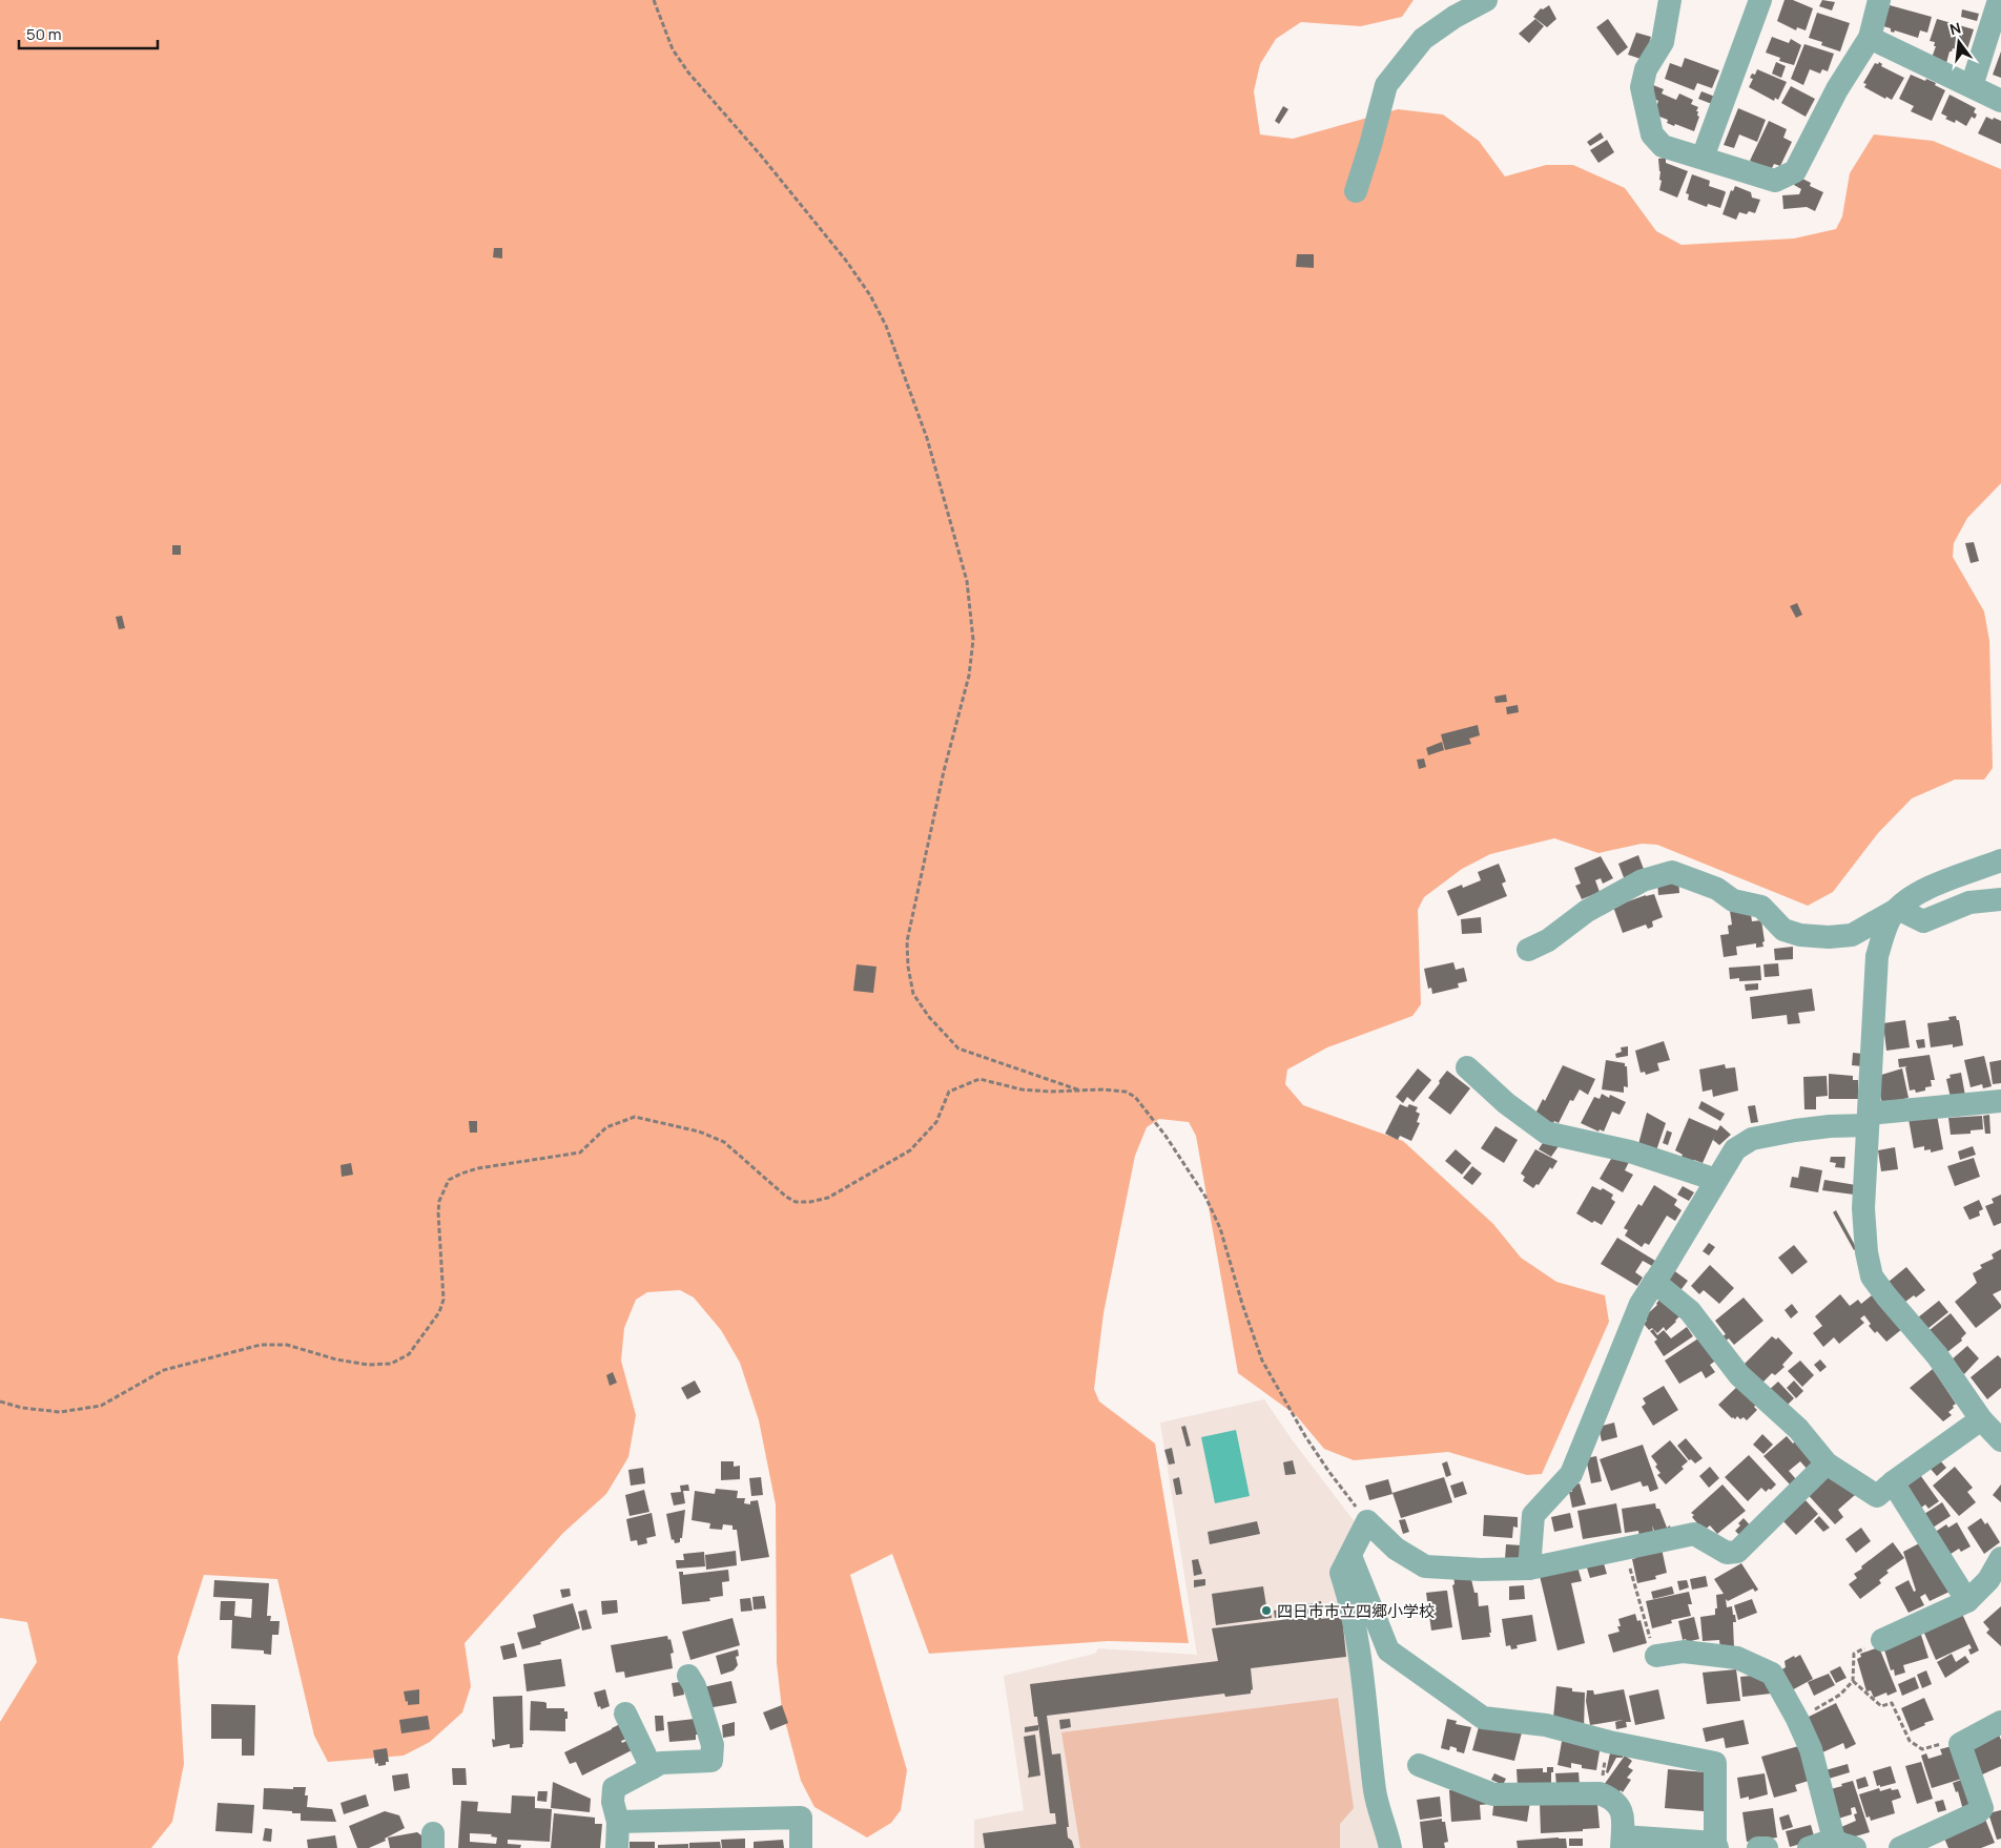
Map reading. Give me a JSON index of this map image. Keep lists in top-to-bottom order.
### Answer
{
  "places": ["四日市市立四郷小学校"],
  "scale_bar": "50 m",
  "north": "top"
}
